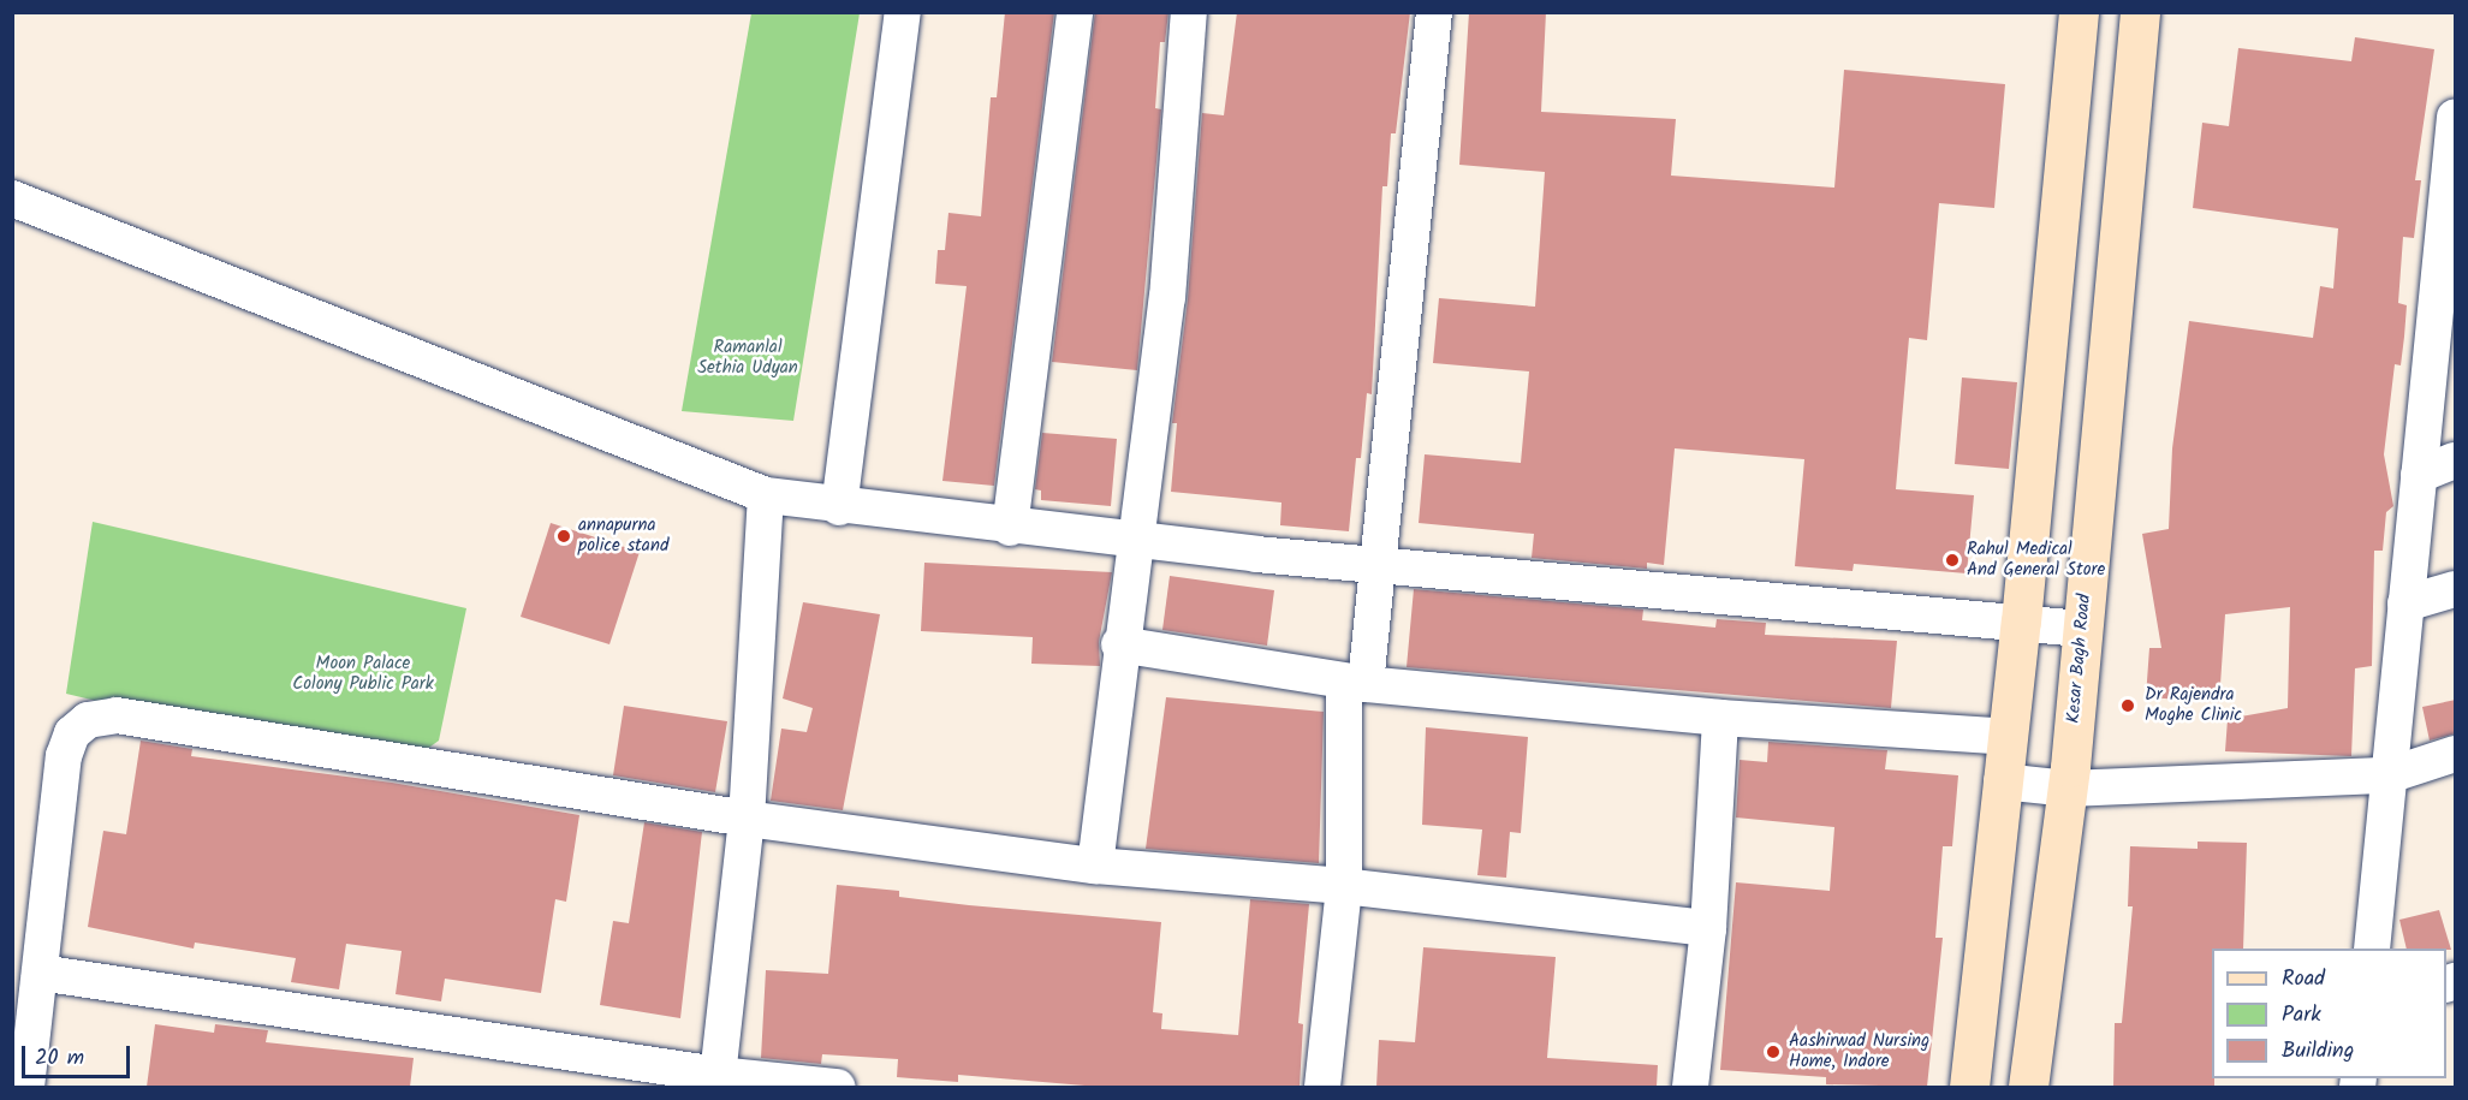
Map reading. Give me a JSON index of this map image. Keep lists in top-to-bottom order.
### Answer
{
  "streets": {
    "main road": ["Kesar Bagh Road"]
  },
  "parks": ["Ramanlal Sethia Udyan", "Moon Palace Colony Public Park"],
  "places": [
    "annapurna police stand",
    "Rahul Medical And General Store",
    "Dr Rajendra Moghe Clinic",
    "Aashirwad Nursing Home, Indore"
  ],
  "legend": ["Road", "Park", "Building"],
  "scale_bar": "20 m"
}
